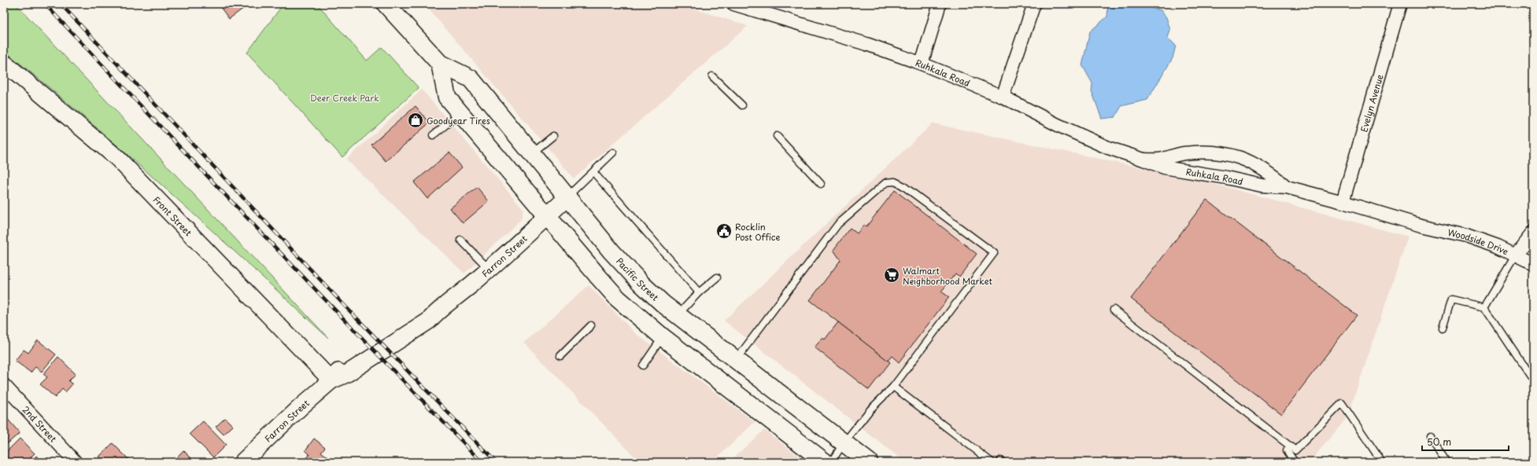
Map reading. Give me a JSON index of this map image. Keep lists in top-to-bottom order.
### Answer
{
  "streets": {
    "main road": ["Pacific Street"],
    "street": [
      "Ruhkala Road",
      "Evelyn Avenue",
      "Front Street",
      "Woodside Drive",
      "Farron Street",
      "2nd Street"
    ]
  },
  "crossings": [
    ["Ruhkala Road", "Evelyn Avenue"],
    ["Ruhkala Road", "Woodside Drive"],
    ["Evelyn Avenue", "Woodside Drive"],
    ["Front Street", "Farron Street"],
    ["Farron Street", "Pacific Street"]
  ],
  "parks": ["Deer Creek Park"],
  "places": {
    "shop": ["Goodyear Tires"],
    "public building": ["Rocklin Post Office"],
    "supermarket": ["Walmart Neighborhood Market"]
  },
  "scale_bar": "50 m"
}
